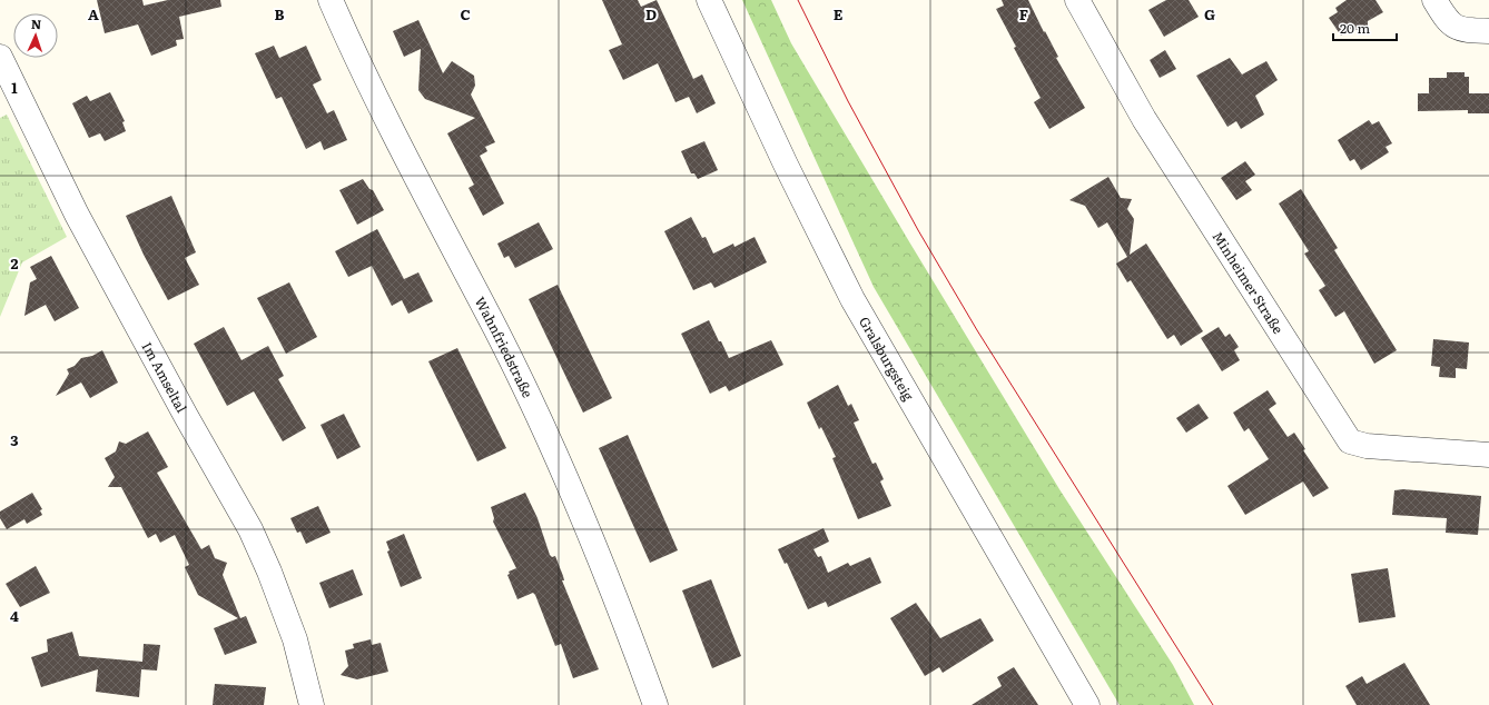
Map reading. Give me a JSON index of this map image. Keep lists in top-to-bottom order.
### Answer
{
  "streets": {
    "street": [
      "Minheimer Straße",
      "Wahnfriedstraße",
      "Gralsburgsteig",
      "Im Amseltal"
    ]
  },
  "scale_bar": "20 m",
  "north": "top",
  "grid": {
    "columns": [
      "A",
      "B",
      "C",
      "D",
      "E",
      "F",
      "G"
    ],
    "rows": [
      "1",
      "2",
      "3",
      "4"
    ]
  }
}
